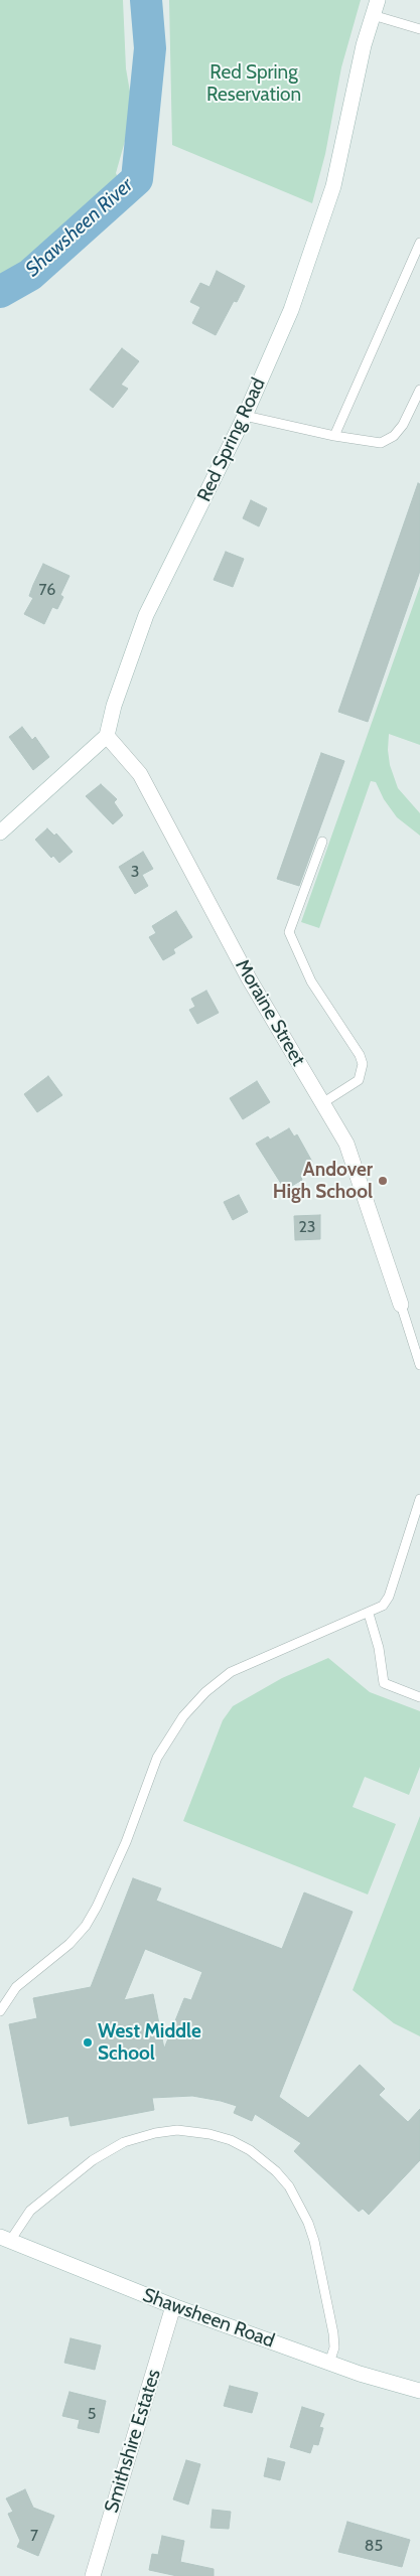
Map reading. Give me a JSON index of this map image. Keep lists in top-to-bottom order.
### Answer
{
  "streets": {
    "main road": [
      "Red Spring Road",
      "Moraine Street",
      "Shawsheen Road",
      "Smithshire Estates"
    ]
  },
  "crossings": [
    ["Red Spring Road", "Moraine Street"],
    ["Shawsheen Road", "Smithshire Estates"]
  ],
  "water": ["Shawsheen River"],
  "parks": ["Red Spring Reservation"],
  "places": ["Andover High School", "West Middle School"],
  "house_numbers": [
    "76",
    "3",
    "23",
    "5",
    "7",
    "85"
  ]
}
